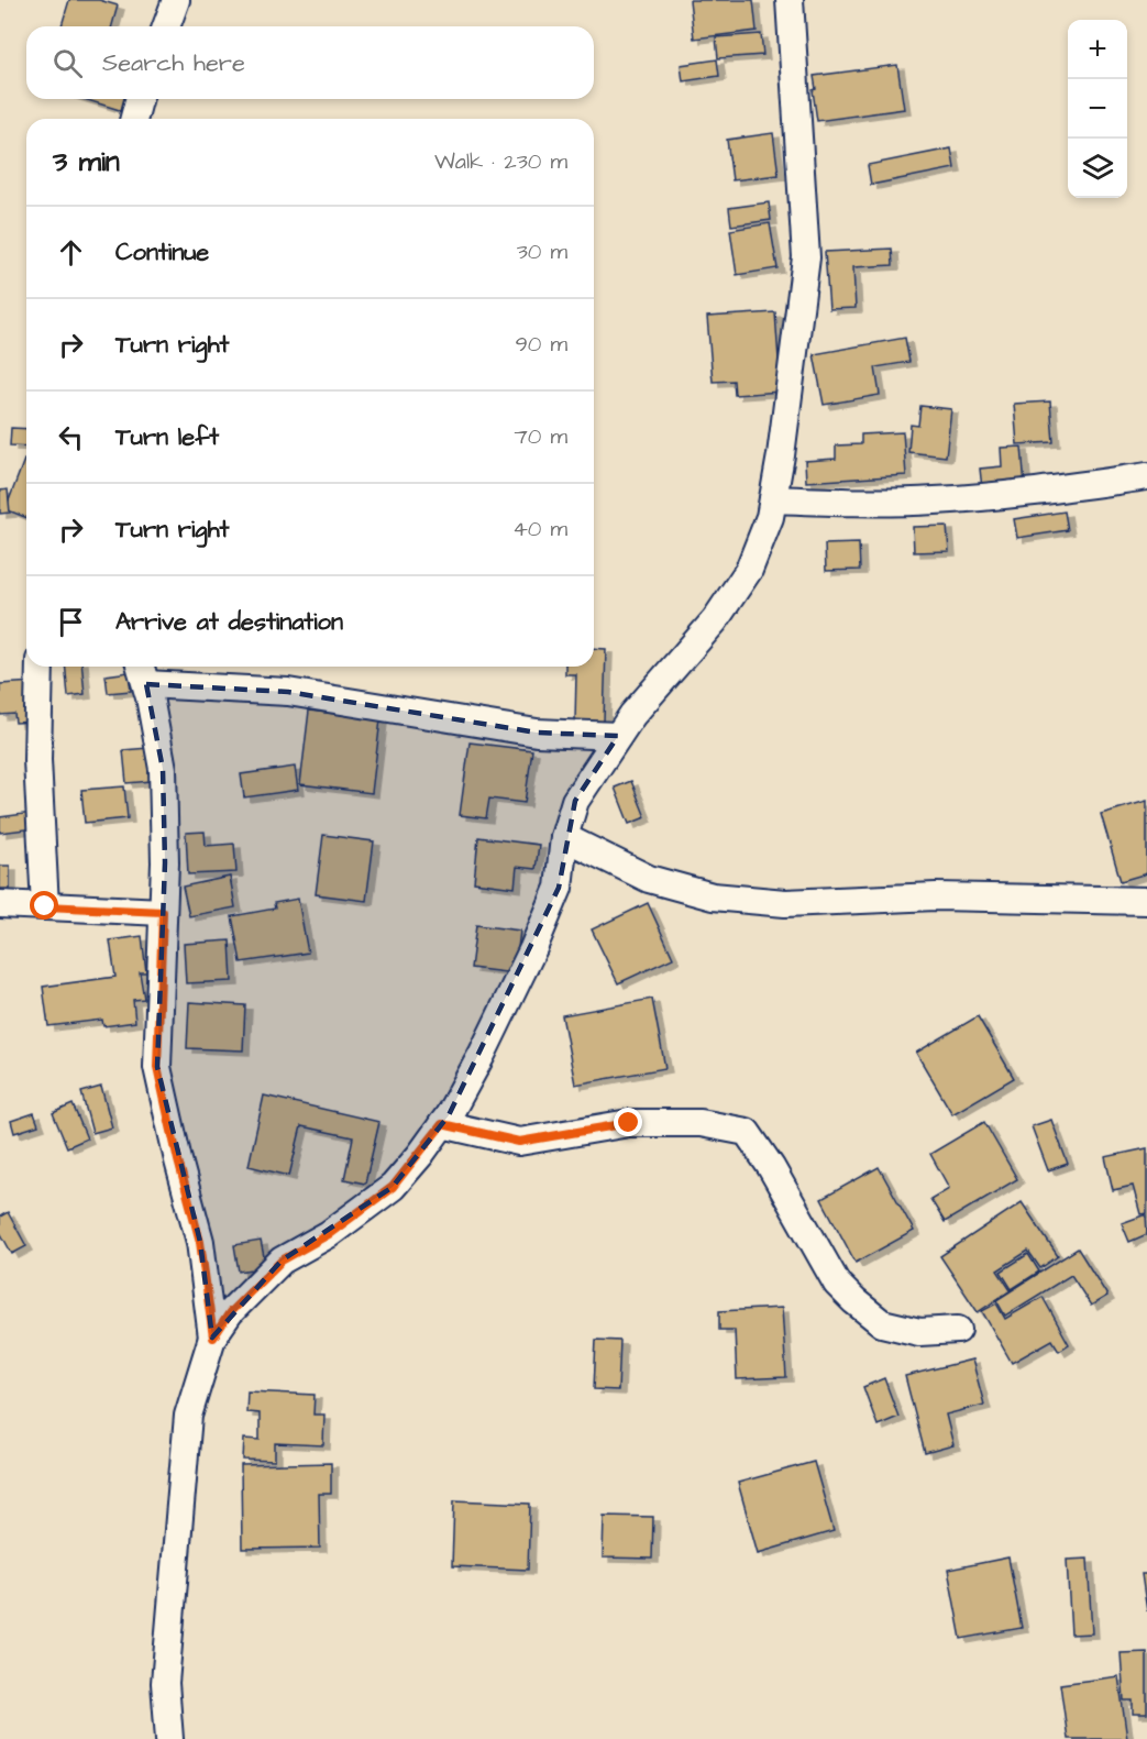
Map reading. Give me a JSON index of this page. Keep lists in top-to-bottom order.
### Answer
{
  "page": {
    "map_buttons": ["+", "−"],
    "search": "Search here",
    "heading": ["3 min", "Walk · 230 m"],
    "list": [
      ["Continue", "30 m"],
      ["Turn right", "90 m"],
      ["Turn left", "70 m"],
      ["Turn right", "40 m"],
      "Arrive at destination"
    ]
  }
}
